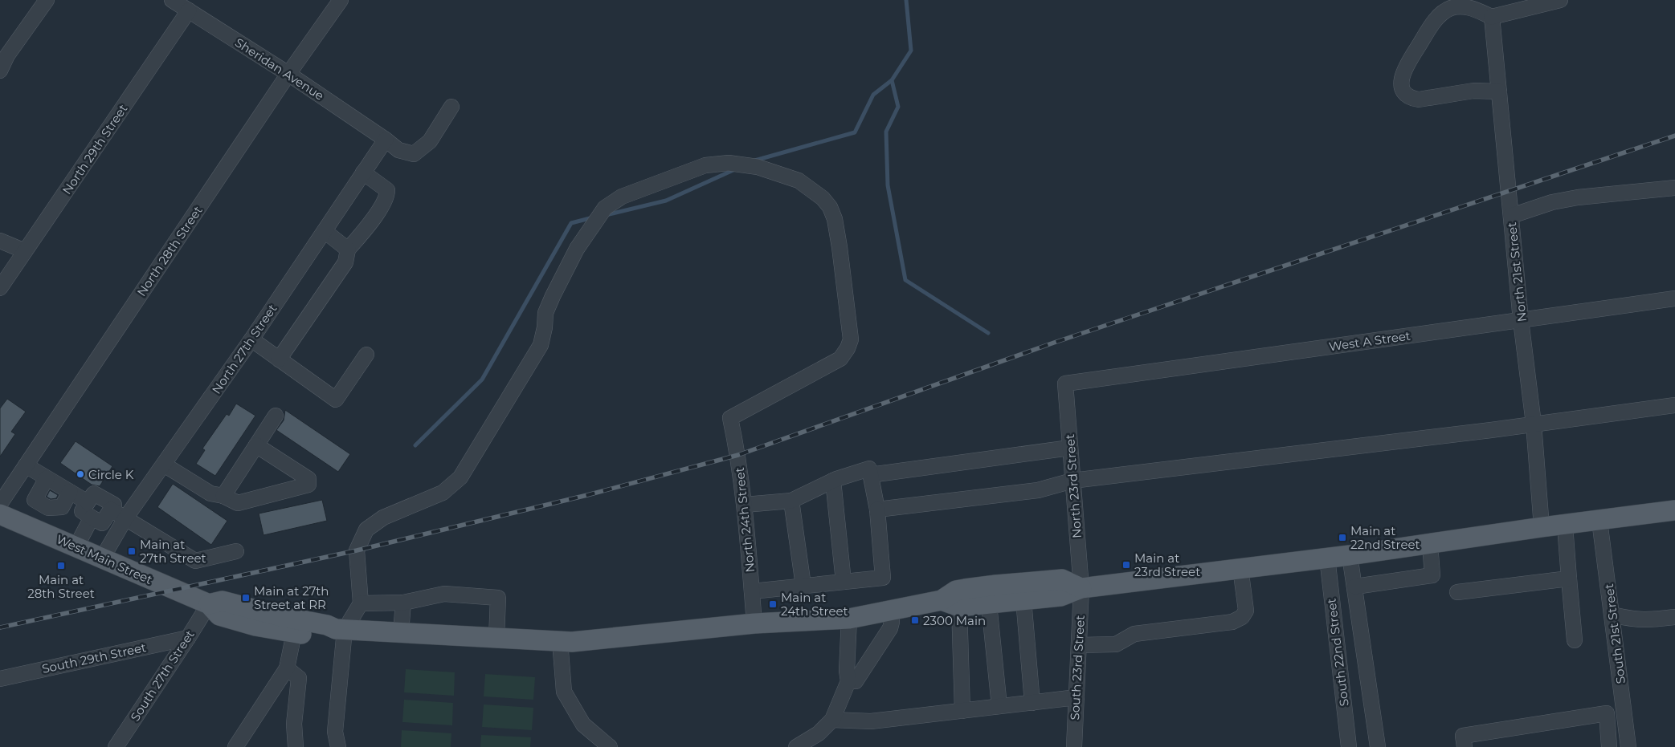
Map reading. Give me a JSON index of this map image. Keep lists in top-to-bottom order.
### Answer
{
  "streets": {
    "main road": ["West Main Street"],
    "street": [
      "Sheridan Avenue",
      "North 29th Street",
      "North 28th Street",
      "North 21st Street",
      "West A Street",
      "North 27th Street",
      "North 23rd Street",
      "North 24th Street",
      "South 21st Street",
      "South 22nd Street",
      "South 29th Street",
      "South 23rd Street",
      "South 27th Street"
    ]
  },
  "crossings": [
    ["Sheridan Avenue", "North 29th Street"],
    ["Sheridan Avenue", "North 28th Street"],
    ["Sheridan Avenue", "North 27th Street"],
    ["North 21st Street", "West A Street"],
    ["West A Street", "North 23rd Street"],
    ["North 27th Street", "West Main Street"],
    ["North 23rd Street", "South 23rd Street"],
    ["West Main Street", "South 27th Street"],
    ["South 29th Street", "South 27th Street"]
  ],
  "places": {
    "other": ["Circle K"],
    "transit": [
      "Main at 22nd Street",
      "Main at 27th Street",
      "Main at 23rd Street",
      "Main at 28th Street",
      "Main at 27th Street at RR",
      "Main at 24th Street",
      "2300 Main"
    ]
  }
}
